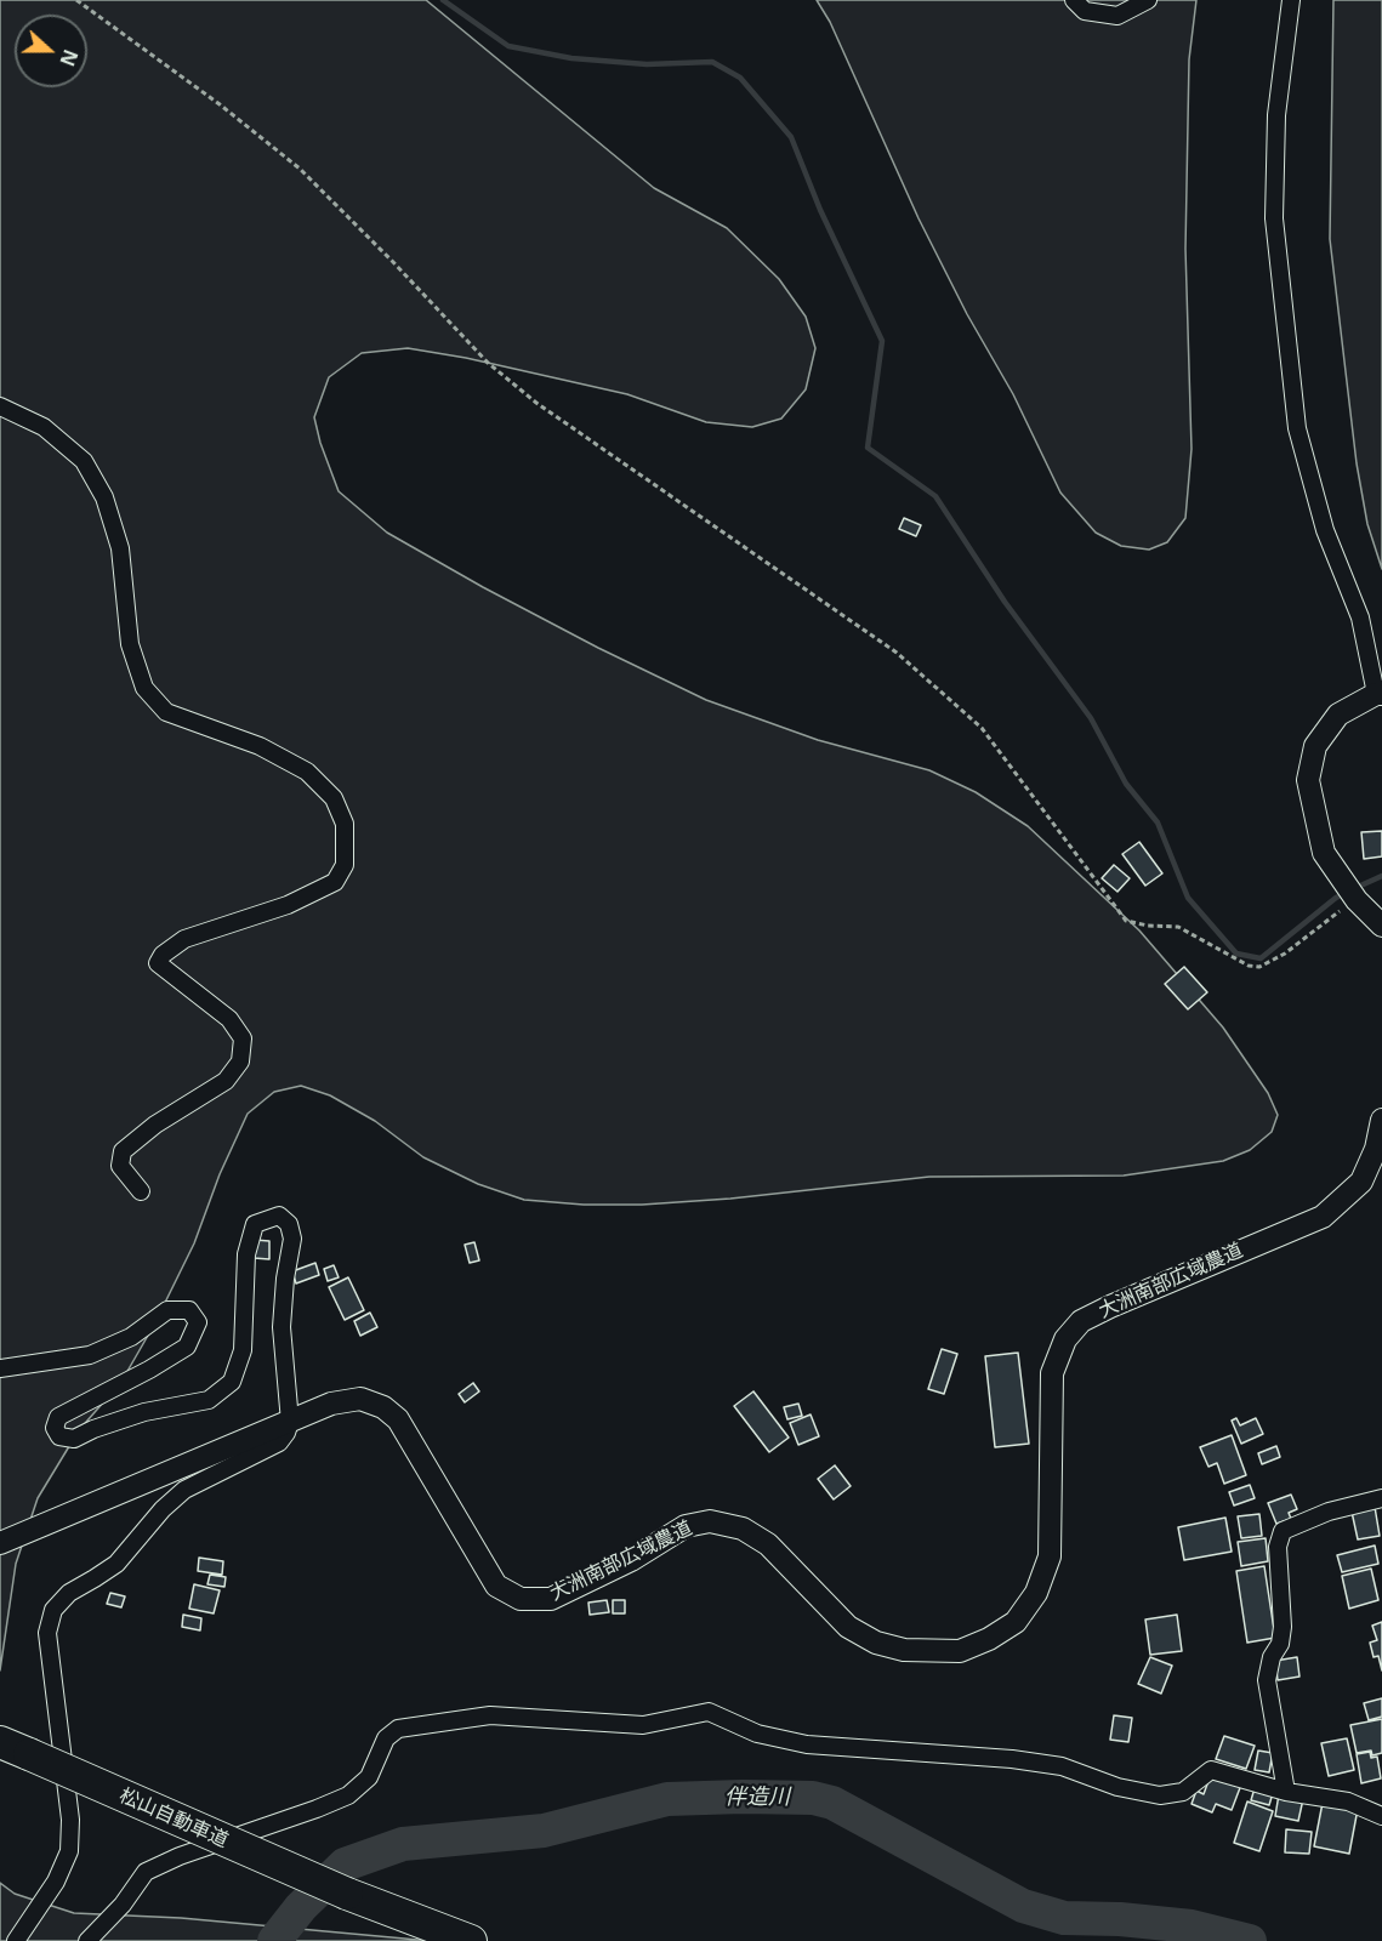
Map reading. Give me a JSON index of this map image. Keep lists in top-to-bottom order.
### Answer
{
  "streets": {
    "highway": ["松山自動車道"],
    "street": ["大洲南部広域農道"]
  },
  "water": ["伴造川"],
  "north": "right"
}
